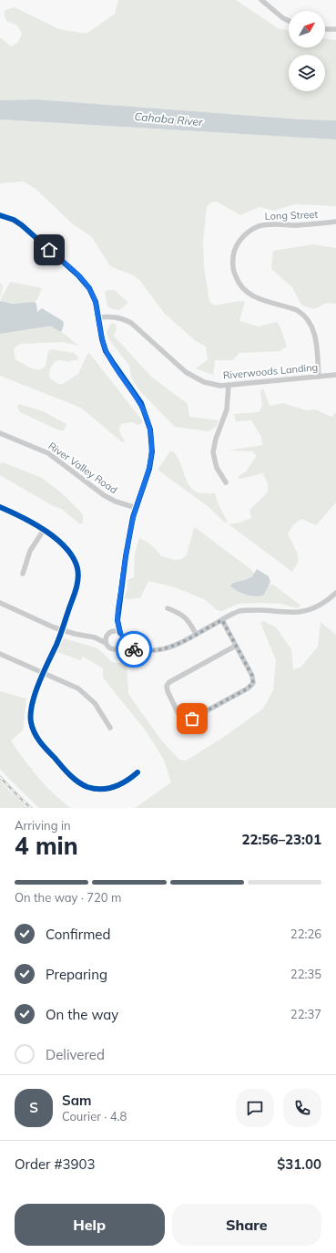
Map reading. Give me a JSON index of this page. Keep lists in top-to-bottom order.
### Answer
{
  "streets": {
    "street": ["Long Street", "Riverwoods Landing", "River Valley Road"]
  },
  "crossings": [
    ["Long Street", "Riverwoods Landing"]
  ],
  "water": ["Cahaba River"],
  "north": "top right",
  "page": {
    "heading": ["4 min", "Arriving in", "22:56–23:01"],
    "panel": [
      "Sam",
      "Courier · 4.8",
      "Order #3903",
      "$31.00"
    ],
    "bar": "On the way · 720 m",
    "list": [
      ["Confirmed", "22:26"],
      ["Preparing", "22:35"],
      ["On the way", "22:37"],
      "Delivered"
    ],
    "round": "S",
    "buttons": ["Help", "Share"]
  }
}
